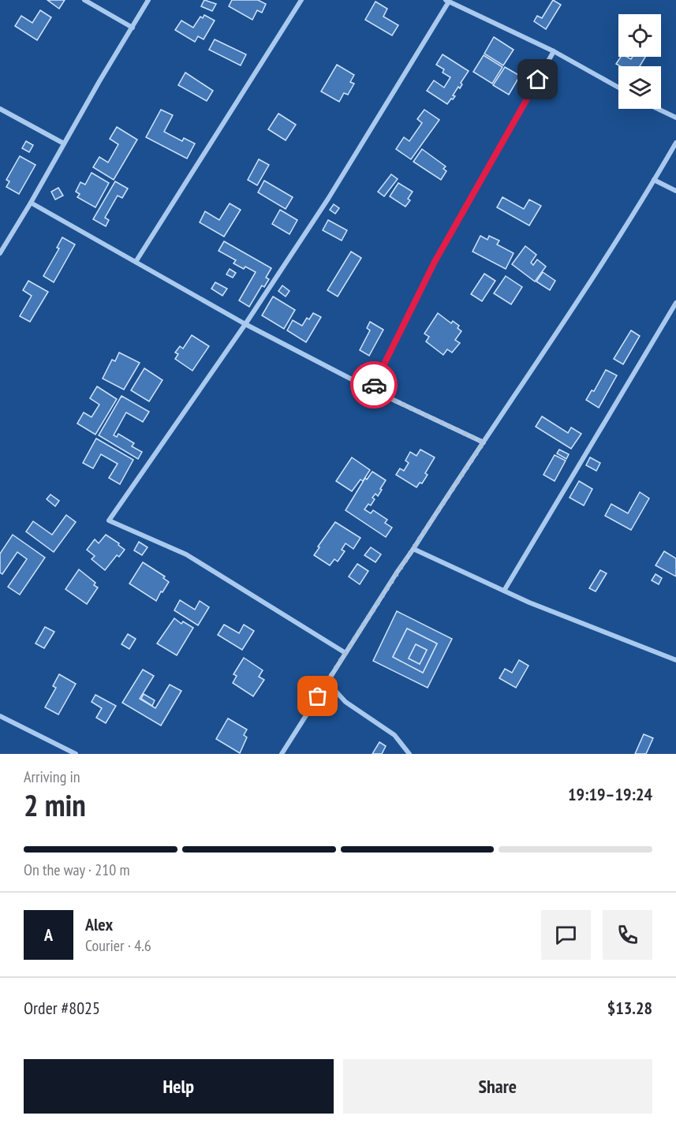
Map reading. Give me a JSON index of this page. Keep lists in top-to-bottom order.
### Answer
{
  "page": {
    "heading": ["2 min", "Arriving in", "19:19–19:24"],
    "panel": [
      "Alex",
      "Courier · 4.6",
      "Order #8025",
      "$13.28"
    ],
    "bar": "On the way · 210 m",
    "round": "A",
    "buttons": ["Help", "Share"]
  }
}
